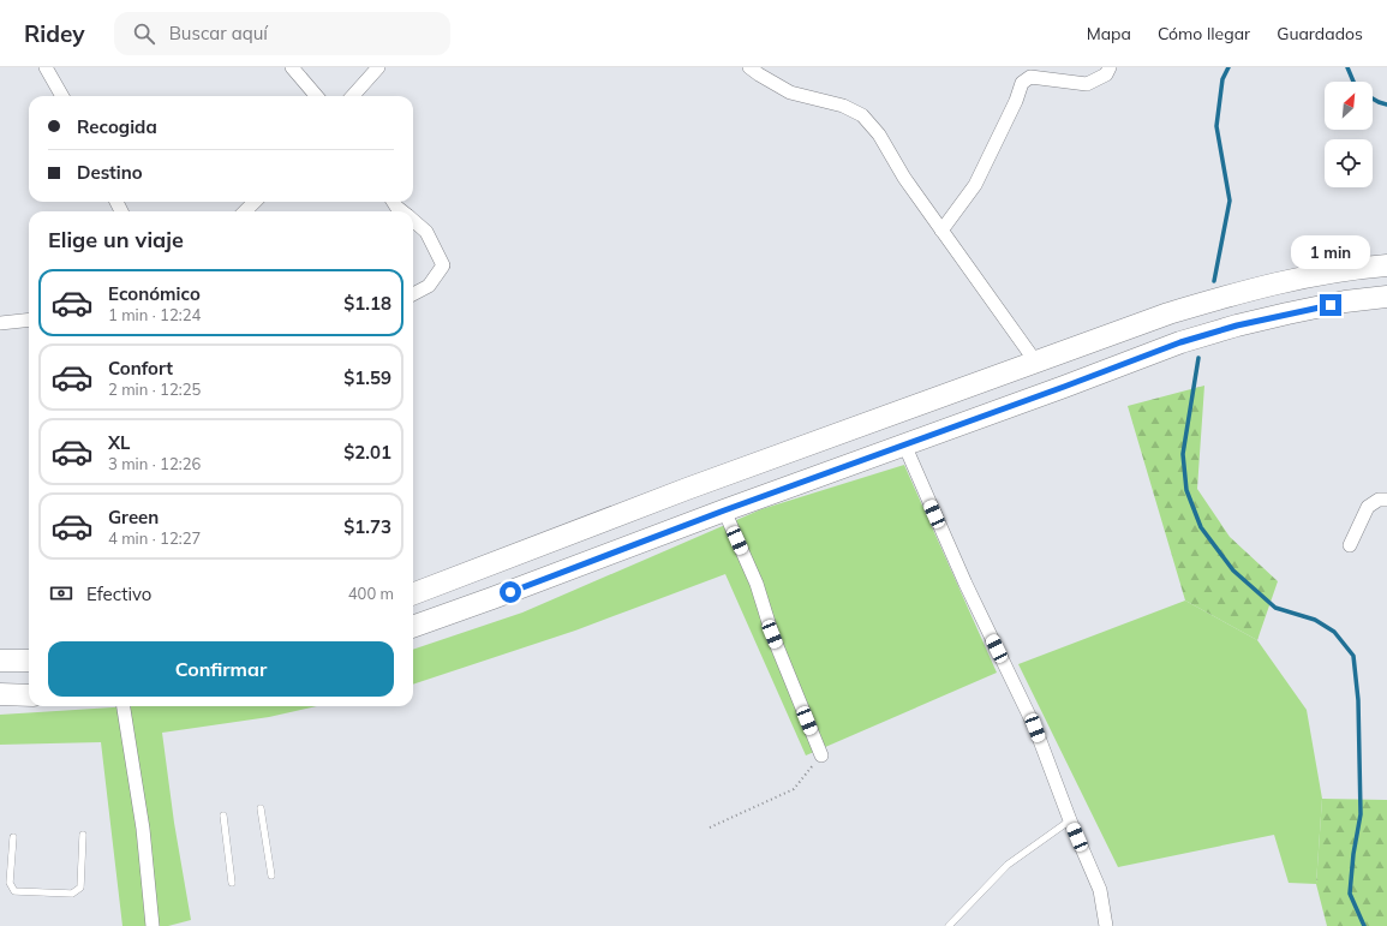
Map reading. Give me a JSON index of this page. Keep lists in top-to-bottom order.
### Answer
{
  "north": "top right",
  "page": {
    "header": "Ridey",
    "search": "Buscar aquí",
    "nav": ["Mapa", "Cómo llegar", "Guardados"],
    "banner": ["Recogida", "Destino"],
    "heading": "Elige un viaje",
    "bubble": "1 min",
    "list": [
      {
        "name": "Económico",
        "note": "1 min · 12:24",
        "value": "$1.18"
      },
      {
        "name": "Confort",
        "note": "2 min · 12:25",
        "value": "$1.59"
      },
      {
        "name": "XL",
        "note": "3 min · 12:26",
        "value": "$2.01"
      },
      {
        "name": "Green",
        "note": "4 min · 12:27",
        "value": "$1.73"
      }
    ],
    "pay": ["Efectivo", "400 m"],
    "buttons": "Confirmar"
  }
}
